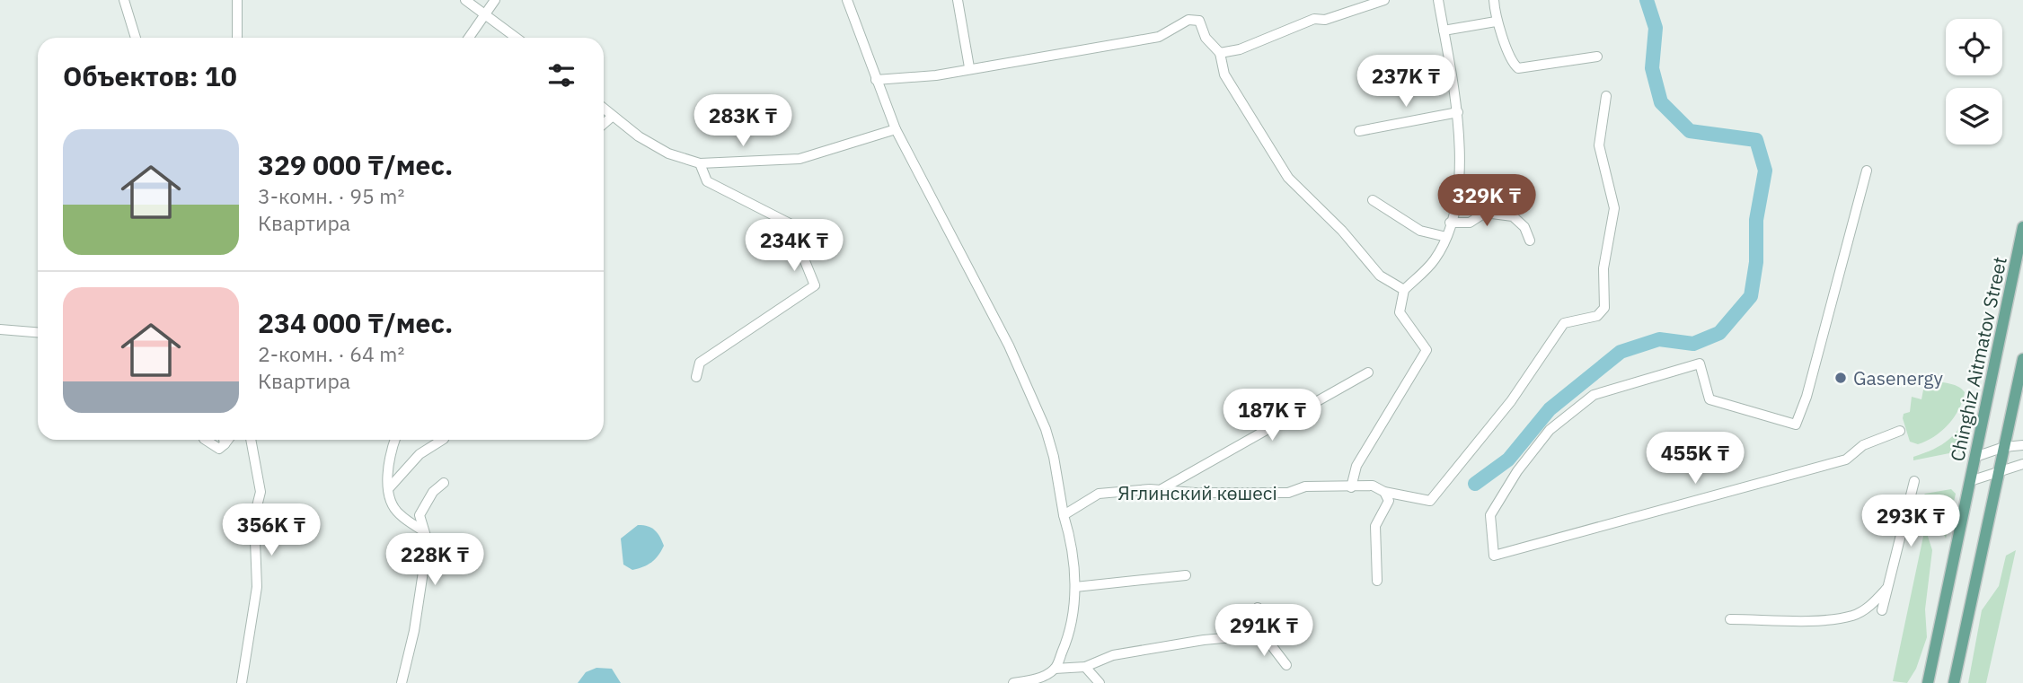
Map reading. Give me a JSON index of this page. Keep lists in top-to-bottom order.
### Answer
{
  "streets": {
    "main road": ["Chinghiz Aitmatov Street"],
    "street": ["Яглинский көшесі"]
  },
  "places": ["Gasenergy"],
  "page": {
    "heading": "Объектов: 10",
    "price": [
      "237K ₸",
      "283K ₸",
      "329K ₸",
      "234K ₸",
      "187K ₸",
      "455K ₸",
      "293K ₸",
      "356K ₸",
      "228K ₸",
      "291K ₸"
    ],
    "list": [
      {
        "name": "329 000 ₸/мес.",
        "note": "3-комн. · 95 m² · Квартира"
      },
      {
        "name": "234 000 ₸/мес.",
        "note": "2-комн. · 64 m² · Квартира"
      }
    ]
  }
}
